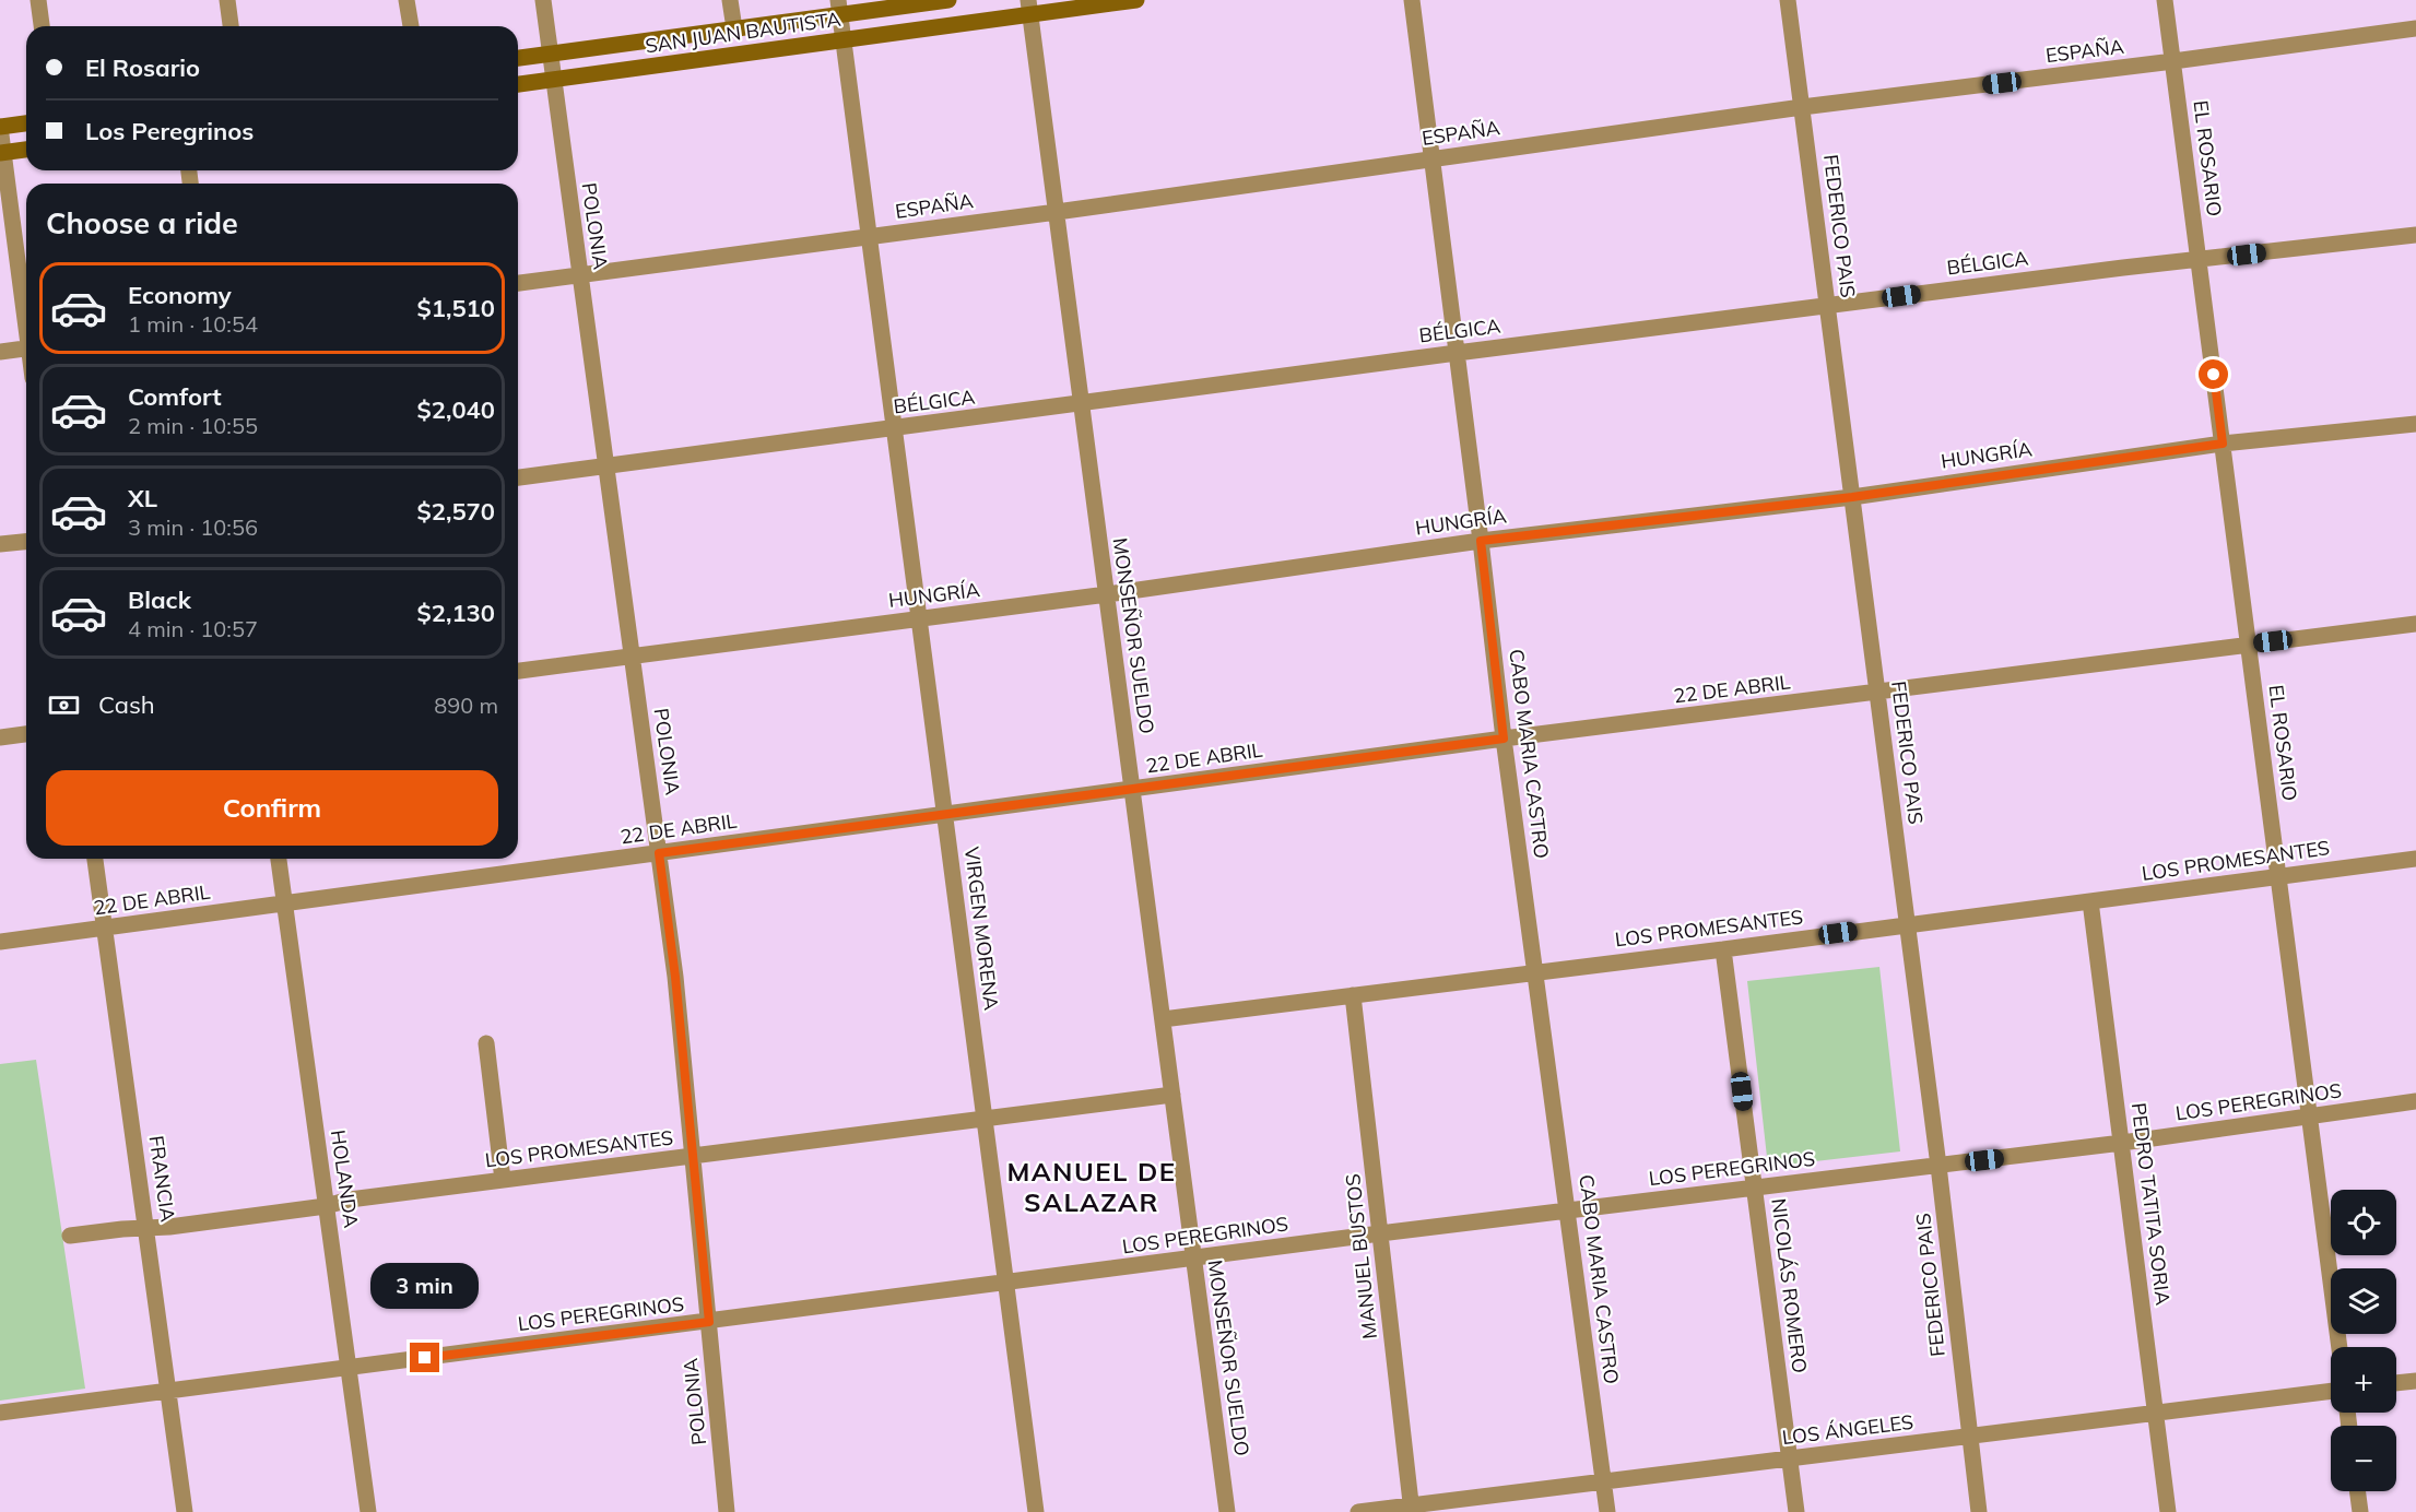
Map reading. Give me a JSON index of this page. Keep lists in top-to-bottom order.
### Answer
{
  "streets": {
    "street": [
      "SAN JUAN BAUTISTA",
      "ESPAÑA",
      "EL ROSARIO",
      "POLONIA",
      "FEDERICO PAIS",
      "BÉLGICA",
      "HUNGRÍA",
      "MONSEÑOR SUELDO",
      "22 DE ABRIL",
      "CABO MARIA CASTRO",
      "LOS PROMESANTES",
      "VIRGEN MORENA",
      "LOS PEREGRINOS",
      "FRANCIA",
      "HOLANDA",
      "PEDRO TATITA SORIA",
      "MANUEL BUSTOS",
      "NICOLÁS ROMERO",
      "LOS ÁNGELES"
    ]
  },
  "crossings": [
    ["SAN JUAN BAUTISTA", "POLONIA"],
    ["SAN JUAN BAUTISTA", "MONSEÑOR SUELDO"],
    ["SAN JUAN BAUTISTA", "VIRGEN MORENA"],
    ["ESPAÑA", "EL ROSARIO"],
    ["ESPAÑA", "POLONIA"],
    ["ESPAÑA", "FEDERICO PAIS"],
    ["ESPAÑA", "MONSEÑOR SUELDO"],
    ["ESPAÑA", "CABO MARIA CASTRO"],
    ["ESPAÑA", "VIRGEN MORENA"],
    ["EL ROSARIO", "BÉLGICA"],
    ["EL ROSARIO", "HUNGRÍA"],
    ["EL ROSARIO", "22 DE ABRIL"],
    ["EL ROSARIO", "LOS PROMESANTES"],
    ["EL ROSARIO", "LOS PEREGRINOS"],
    ["POLONIA", "BÉLGICA"],
    ["POLONIA", "HUNGRÍA"],
    ["POLONIA", "22 DE ABRIL"],
    ["POLONIA", "LOS PROMESANTES"],
    ["POLONIA", "LOS PEREGRINOS"],
    ["FEDERICO PAIS", "BÉLGICA"],
    ["FEDERICO PAIS", "HUNGRÍA"],
    ["FEDERICO PAIS", "22 DE ABRIL"],
    ["FEDERICO PAIS", "LOS PROMESANTES"],
    ["FEDERICO PAIS", "LOS PEREGRINOS"],
    ["FEDERICO PAIS", "LOS ÁNGELES"],
    ["BÉLGICA", "MONSEÑOR SUELDO"],
    ["BÉLGICA", "CABO MARIA CASTRO"],
    ["BÉLGICA", "VIRGEN MORENA"],
    ["HUNGRÍA", "MONSEÑOR SUELDO"],
    ["HUNGRÍA", "CABO MARIA CASTRO"],
    ["HUNGRÍA", "VIRGEN MORENA"],
    ["MONSEÑOR SUELDO", "22 DE ABRIL"],
    ["MONSEÑOR SUELDO", "LOS PROMESANTES"],
    ["MONSEÑOR SUELDO", "LOS PEREGRINOS"],
    ["22 DE ABRIL", "CABO MARIA CASTRO"],
    ["22 DE ABRIL", "VIRGEN MORENA"],
    ["22 DE ABRIL", "FRANCIA"],
    ["22 DE ABRIL", "HOLANDA"],
    ["CABO MARIA CASTRO", "LOS PROMESANTES"],
    ["CABO MARIA CASTRO", "LOS PEREGRINOS"],
    ["CABO MARIA CASTRO", "LOS ÁNGELES"],
    ["LOS PROMESANTES", "VIRGEN MORENA"],
    ["LOS PROMESANTES", "FRANCIA"],
    ["LOS PROMESANTES", "HOLANDA"],
    ["LOS PROMESANTES", "PEDRO TATITA SORIA"],
    ["LOS PROMESANTES", "MANUEL BUSTOS"],
    ["LOS PROMESANTES", "NICOLÁS ROMERO"],
    ["VIRGEN MORENA", "LOS PEREGRINOS"],
    ["LOS PEREGRINOS", "FRANCIA"],
    ["LOS PEREGRINOS", "HOLANDA"],
    ["LOS PEREGRINOS", "PEDRO TATITA SORIA"],
    ["LOS PEREGRINOS", "MANUEL BUSTOS"],
    ["LOS PEREGRINOS", "NICOLÁS ROMERO"],
    ["PEDRO TATITA SORIA", "LOS ÁNGELES"],
    ["MANUEL BUSTOS", "LOS ÁNGELES"],
    ["NICOLÁS ROMERO", "LOS ÁNGELES"]
  ],
  "districts": ["MANUEL DE SALAZAR"],
  "page": {
    "banner": ["El Rosario", "Los Peregrinos"],
    "heading": "Choose a ride",
    "list": [
      {
        "name": "Economy",
        "note": "1 min · 10:54",
        "value": "$1,510"
      },
      {
        "name": "Comfort",
        "note": "2 min · 10:55",
        "value": "$2,040"
      },
      {
        "name": "XL",
        "note": "3 min · 10:56",
        "value": "$2,570"
      },
      {
        "name": "Black",
        "note": "4 min · 10:57",
        "value": "$2,130"
      }
    ],
    "pay": ["Cash", "890 m"],
    "buttons": "Confirm",
    "map_buttons": ["+", "−"],
    "bubble": "3 min"
  }
}
